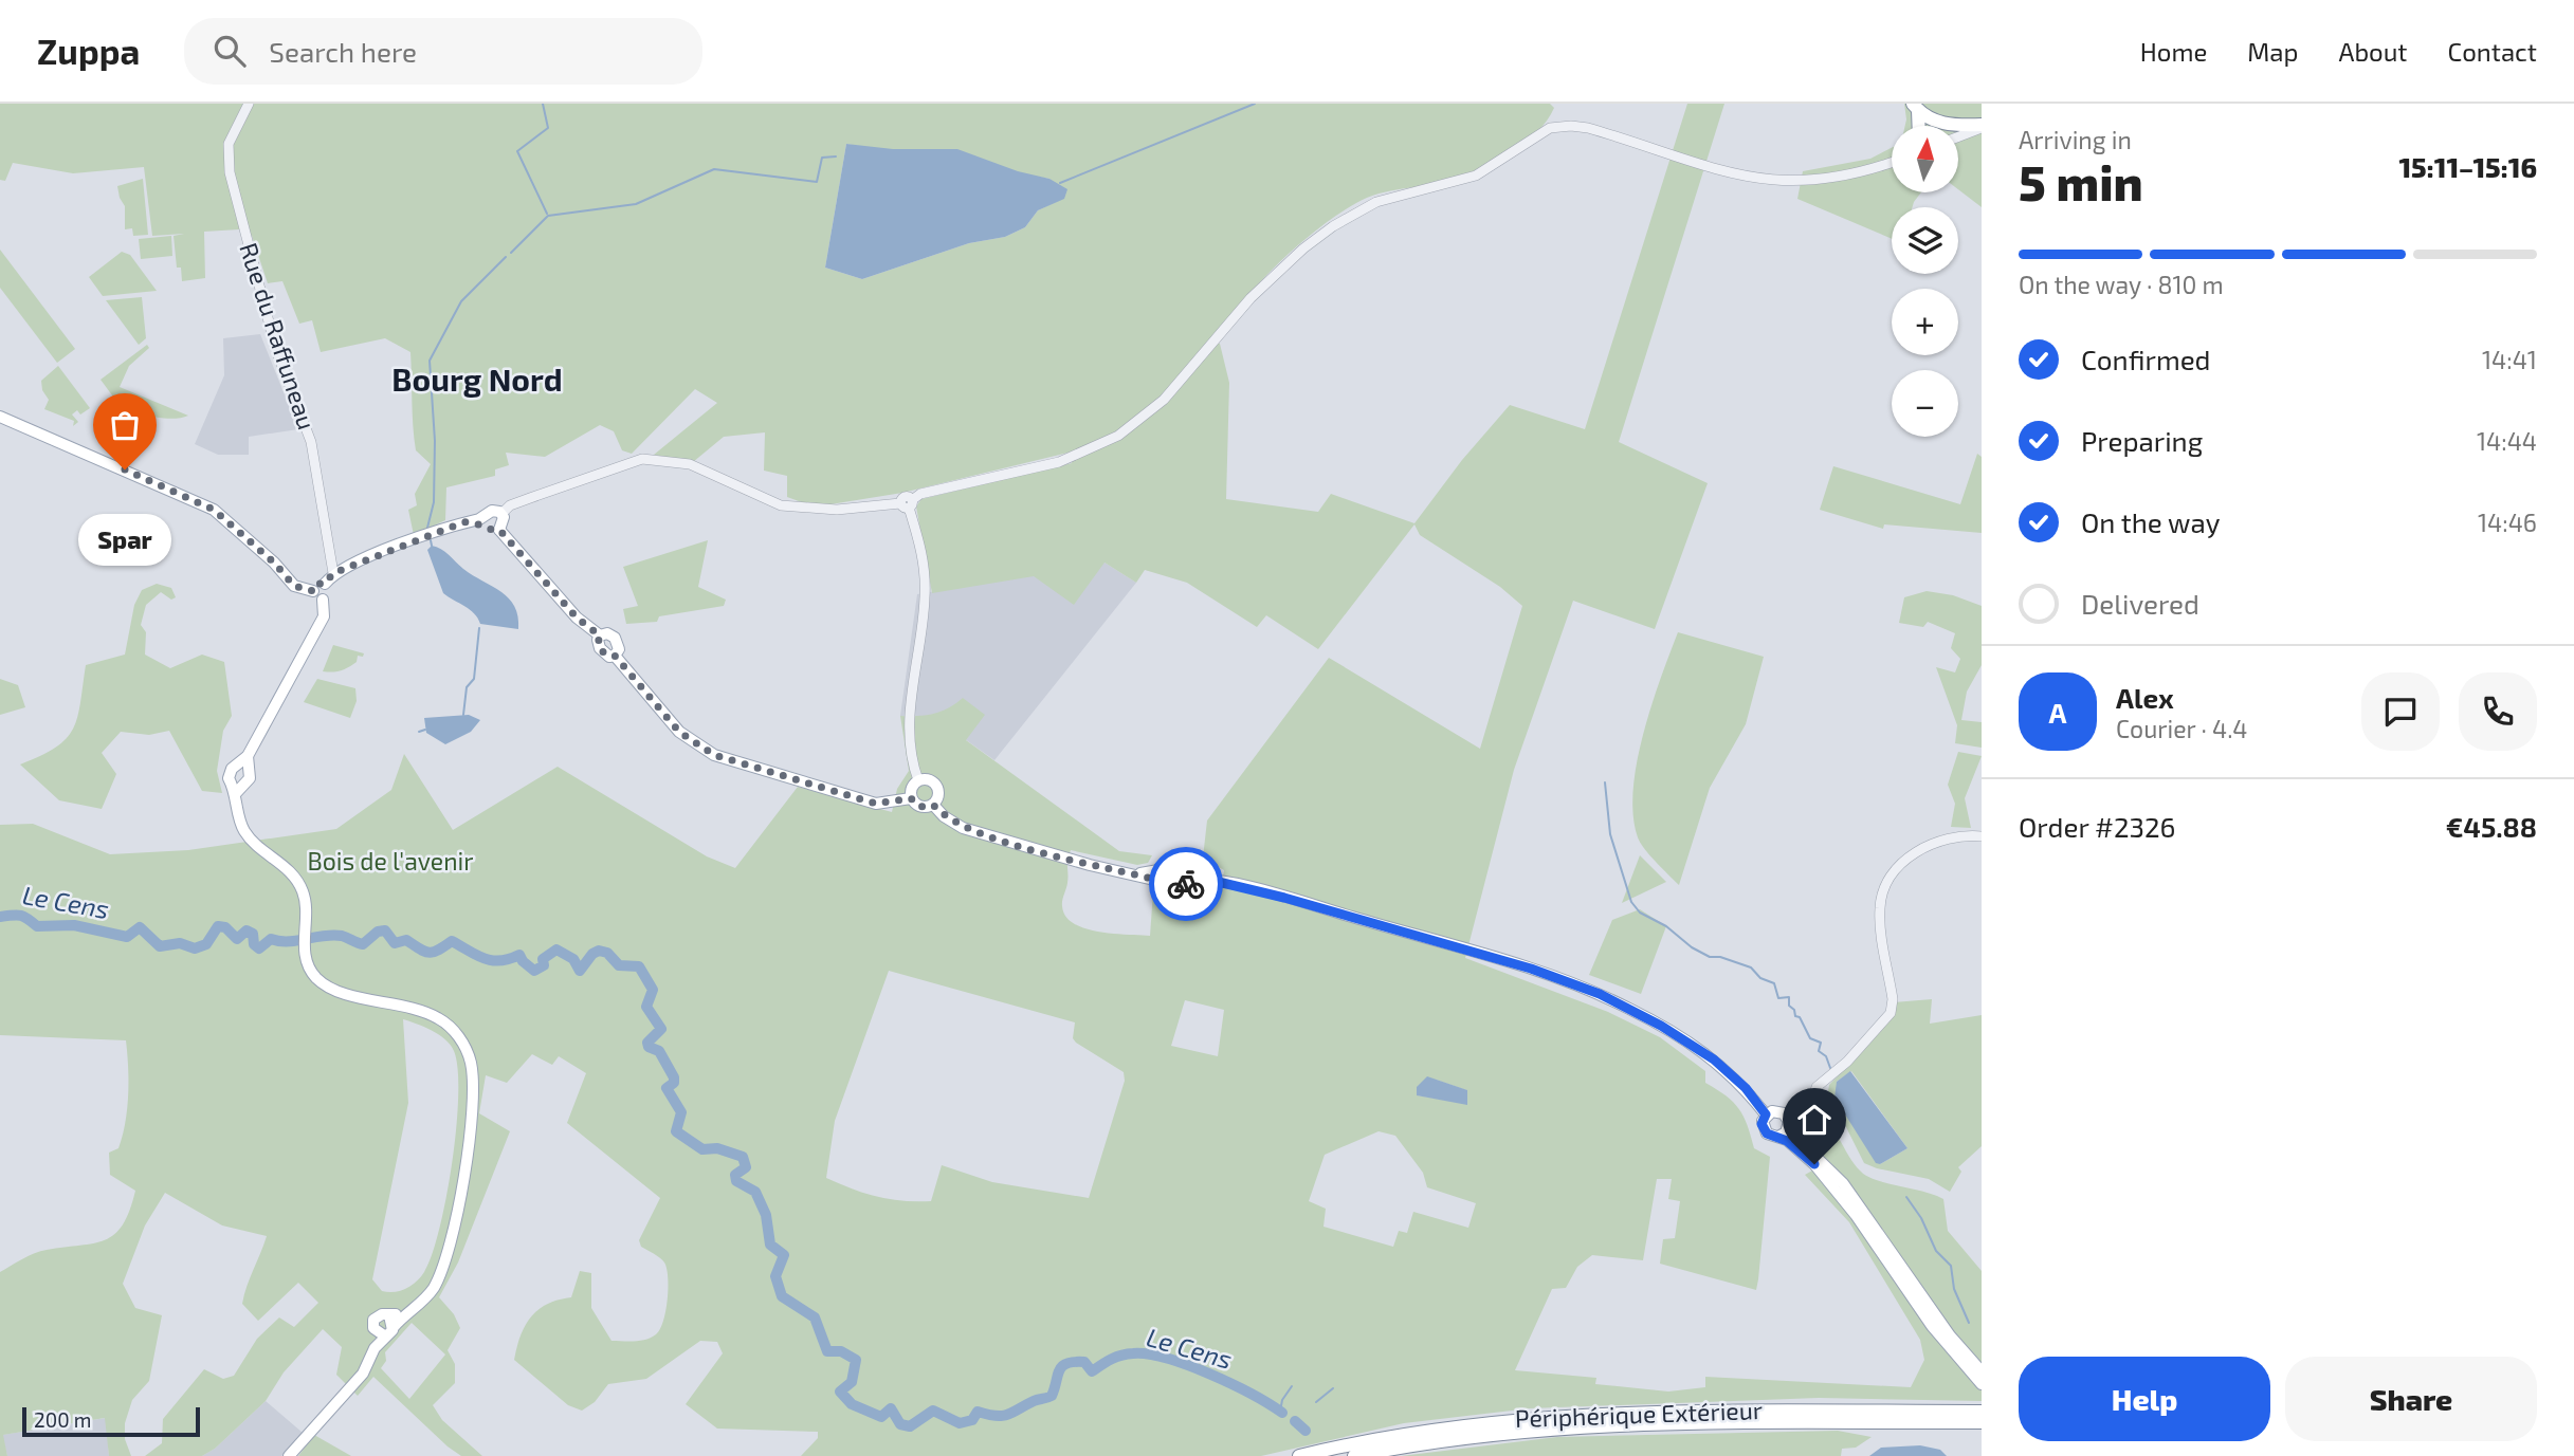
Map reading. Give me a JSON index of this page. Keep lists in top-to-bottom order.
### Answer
{
  "streets": {
    "highway": ["Périphérique Extérieur"],
    "street": ["Rue du Raffuneau"]
  },
  "districts": ["Bourg Nord"],
  "water": ["Le Cens"],
  "parks": ["Bois de l'avenir"],
  "places": ["Spar"],
  "scale_bar": "200 m",
  "north": "top",
  "page": {
    "header": "Zuppa",
    "search": "Search here",
    "nav": [
      "Home",
      "Map",
      "About",
      "Contact"
    ],
    "heading": ["5 min", "Arriving in", "15:11–15:16"],
    "panel": [
      "Alex",
      "Courier · 4.4",
      "Order #2326",
      "€45.88"
    ],
    "map_buttons": ["+", "−"],
    "bar": "On the way · 810 m",
    "list": [
      ["Confirmed", "14:41"],
      ["Preparing", "14:44"],
      ["On the way", "14:46"],
      "Delivered"
    ],
    "bubble": "Spar",
    "round": "A",
    "buttons": ["Help", "Share"],
    "scale": "200 m"
  }
}
